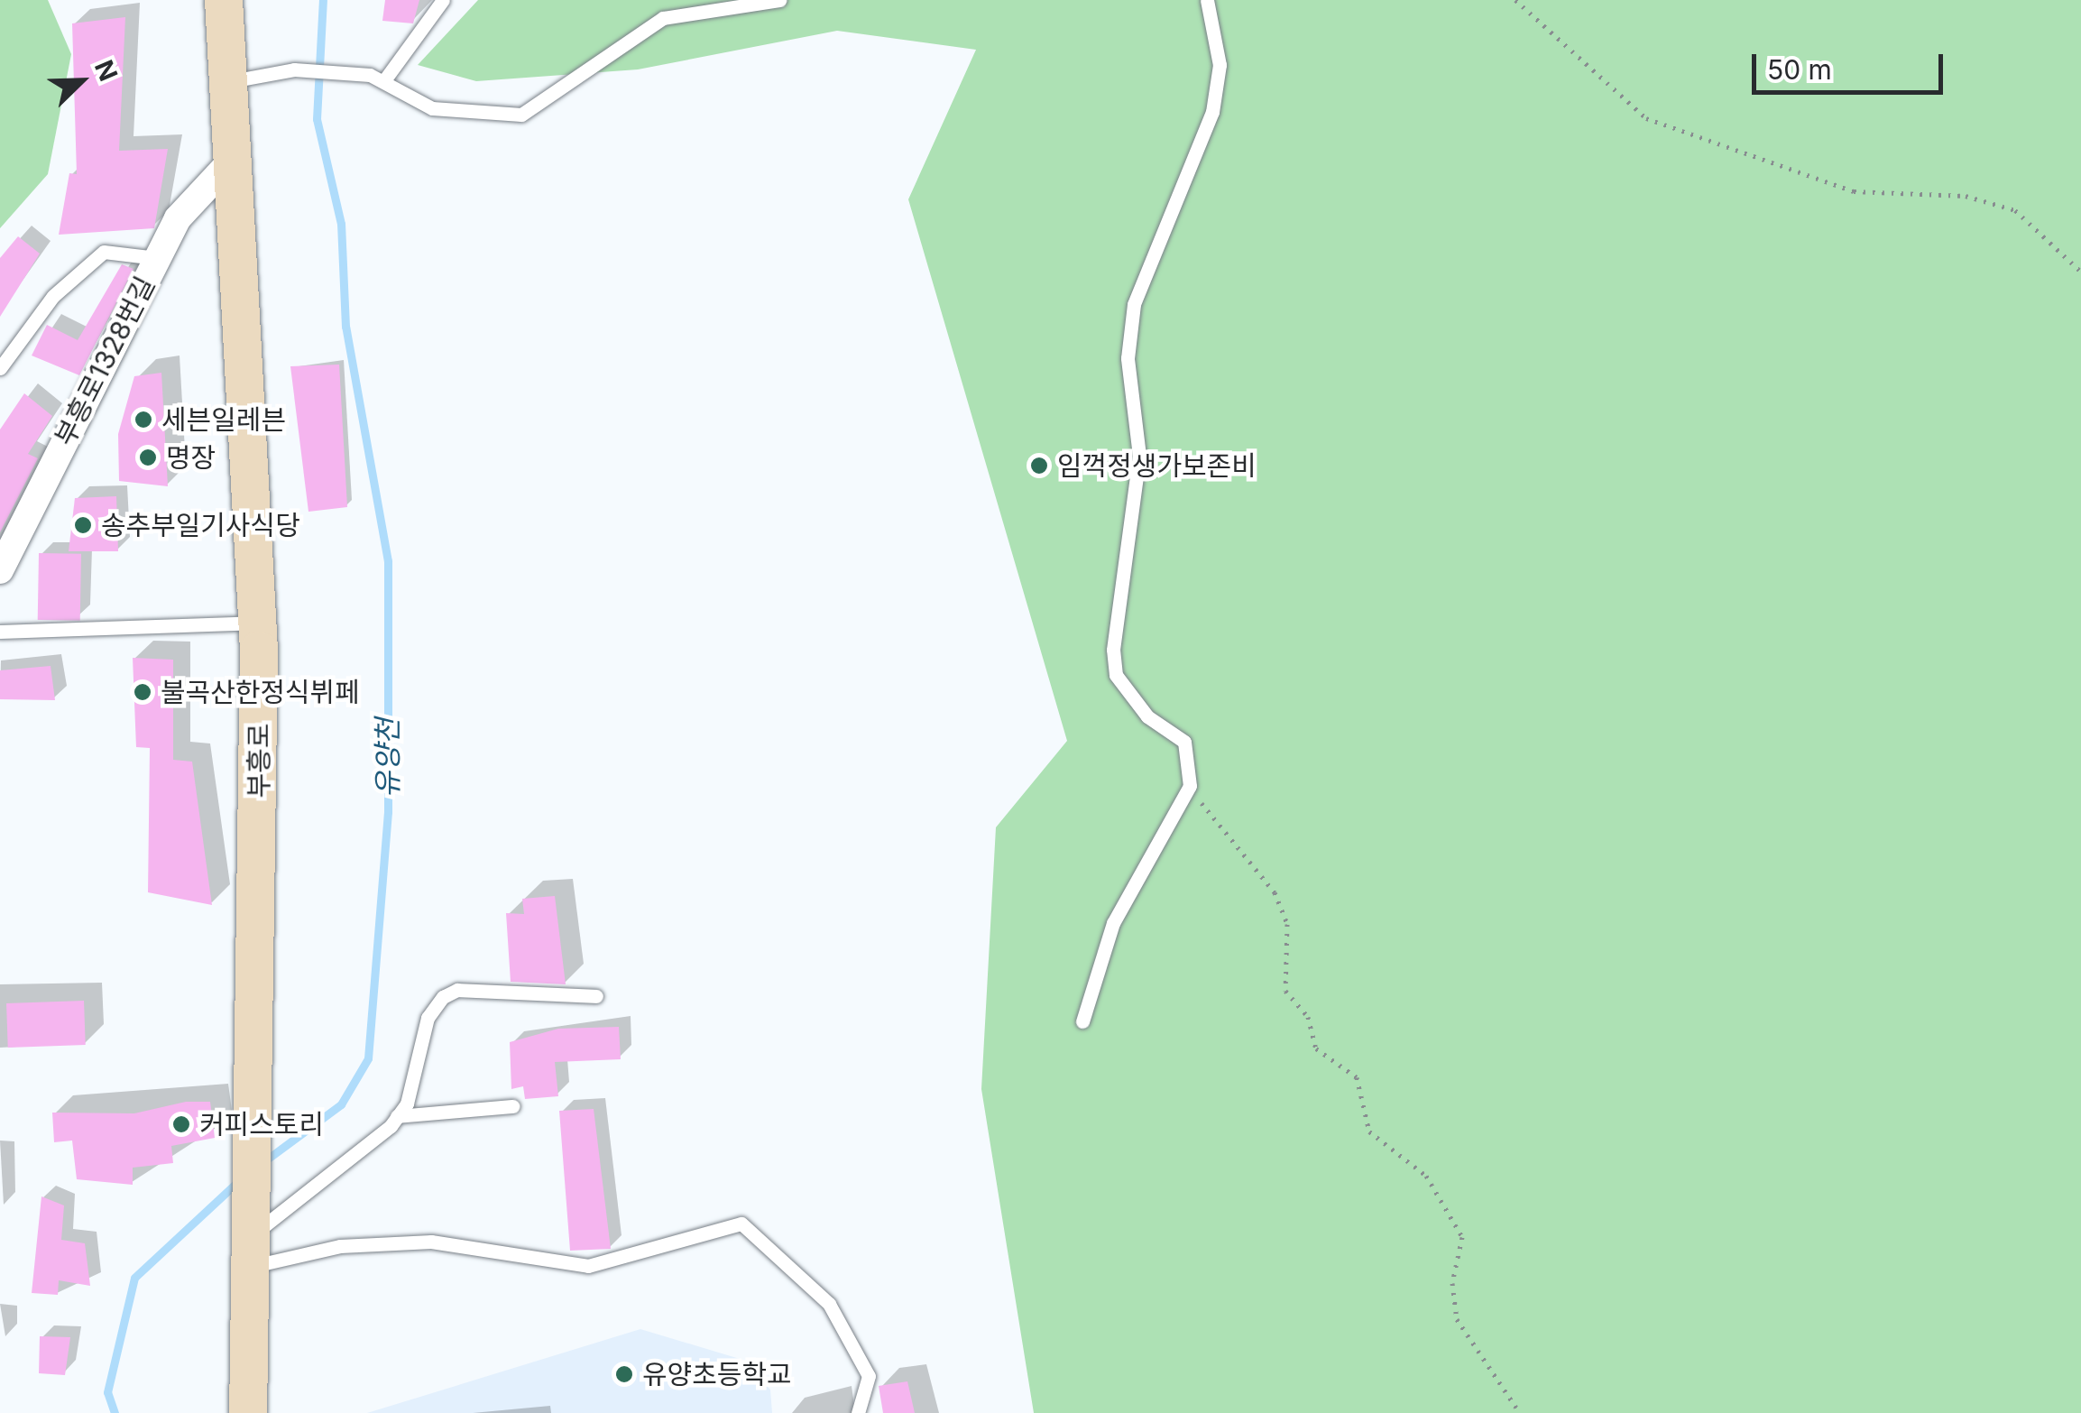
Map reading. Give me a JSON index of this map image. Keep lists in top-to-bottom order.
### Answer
{
  "streets": {
    "main road": ["부흥로"],
    "street": ["부흥로1328번길"]
  },
  "crossings": [
    ["부흥로1328번길", "부흥로"]
  ],
  "water": ["유양천"],
  "places": [
    "세븐일레븐",
    "명장",
    "임꺽정생가보존비",
    "송추부일기사식당",
    "불곡산한정식뷔페",
    "커피스토리",
    "유양초등학교"
  ],
  "scale_bar": "50 m",
  "north": "top right"
}
